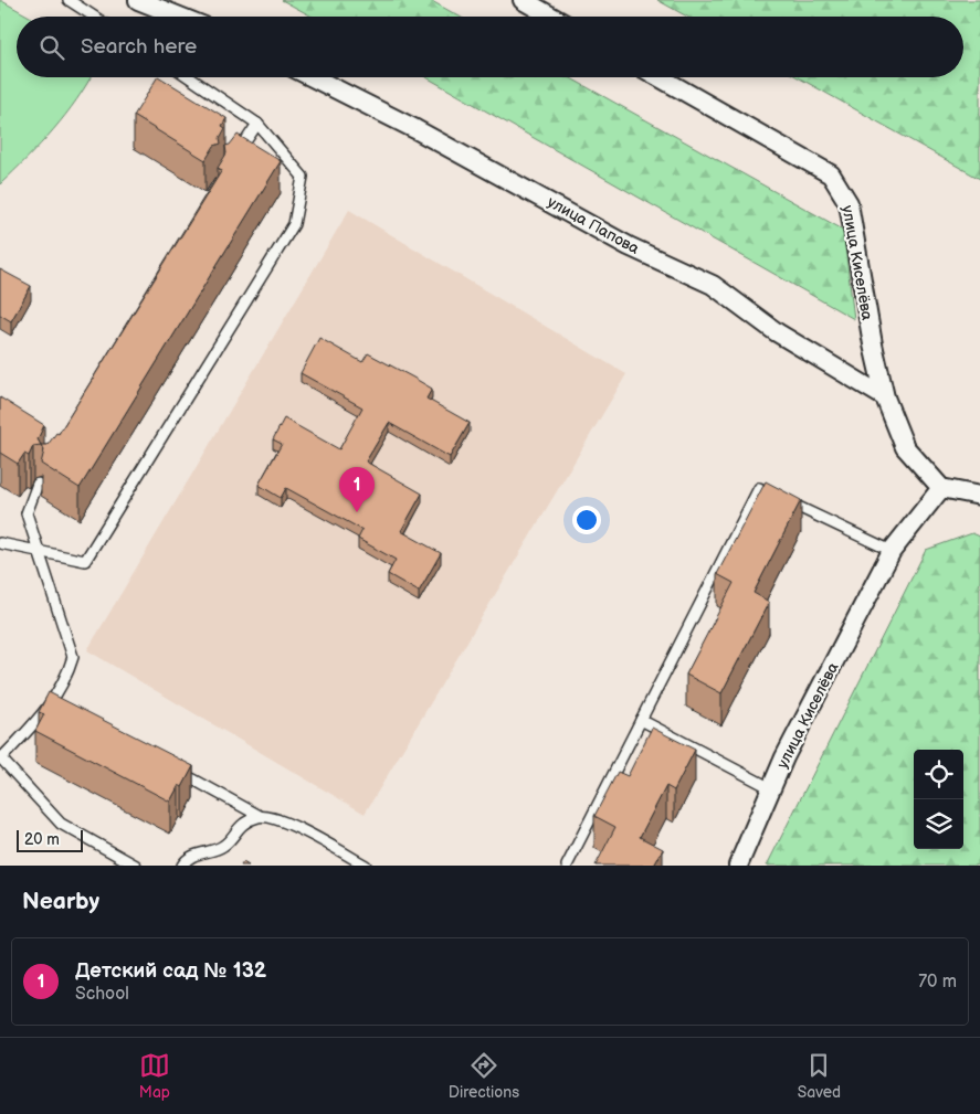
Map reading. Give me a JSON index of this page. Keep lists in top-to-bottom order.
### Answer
{
  "streets": {
    "street": ["улица Папова", "улица Киселёва"]
  },
  "crossings": [
    ["улица Папова", "улица Киселёва"]
  ],
  "scale_bar": "20 m",
  "page": {
    "search": "Search here",
    "pins": "1",
    "scale": "20 m",
    "heading": "Nearby",
    "list": [
      {
        "mark": "1",
        "name": "Детский сад № 132",
        "note": "School",
        "value": "70 m"
      }
    ],
    "nav": ["Map", "Directions", "Saved"]
  }
}
